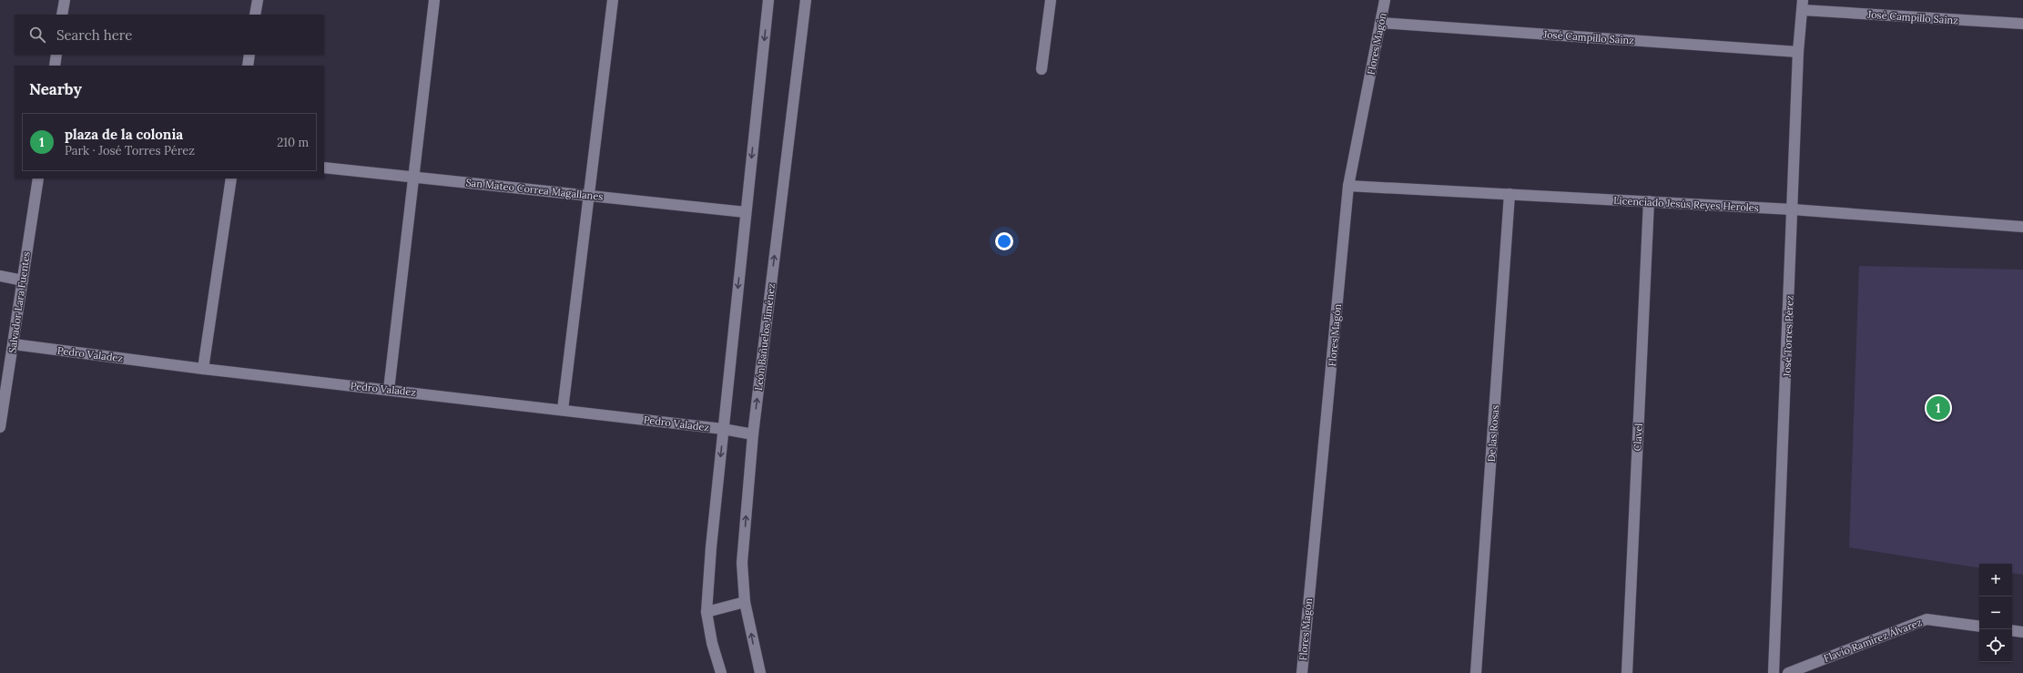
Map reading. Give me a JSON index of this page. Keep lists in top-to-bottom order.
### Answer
{
  "streets": {
    "street": [
      "José Campillo Sainz",
      "Flores Magón",
      "San Mateo Correa Magallanes",
      "Licenciado Jesús Reyes Heroles",
      "Salvador Lara Fuentes",
      "José Torres Pérez",
      "León Bañuelos Jiménez",
      "Pedro Valadez",
      "De las Rosas",
      "Clavel",
      "Flavio Ramírez Álvarez"
    ]
  },
  "crossings": [
    ["José Campillo Sainz", "Flores Magón"],
    ["José Campillo Sainz", "José Torres Pérez"],
    ["Flores Magón", "Licenciado Jesús Reyes Heroles"],
    ["Licenciado Jesús Reyes Heroles", "José Torres Pérez"],
    ["Licenciado Jesús Reyes Heroles", "De las Rosas"],
    ["Licenciado Jesús Reyes Heroles", "Clavel"],
    ["Salvador Lara Fuentes", "Pedro Valadez"],
    ["León Bañuelos Jiménez", "Pedro Valadez"]
  ],
  "page": {
    "search": "Search here",
    "heading": "Nearby",
    "list": [
      {
        "mark": "1",
        "name": "plaza de la colonia",
        "note": "Park · José Torres Pérez",
        "value": "210 m"
      }
    ],
    "pins": "1",
    "map_buttons": ["+", "−"]
  }
}
